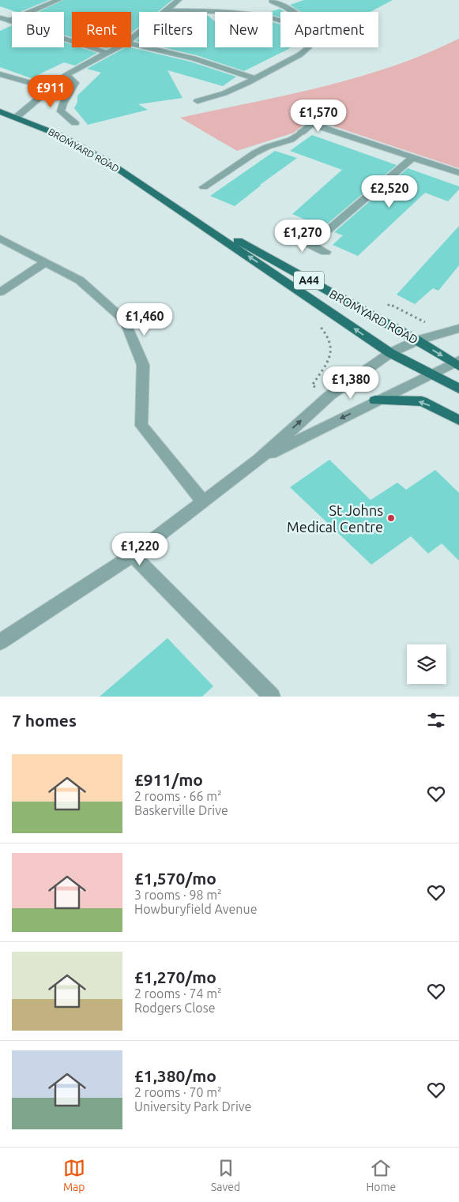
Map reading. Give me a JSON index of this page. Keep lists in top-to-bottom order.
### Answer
{
  "streets": {
    "main road": ["BROMYARD ROAD", "A44"]
  },
  "places": ["St Johns Medical Centre"],
  "page": {
    "chip": [
      "Buy",
      "Rent",
      "Filters",
      "New",
      "Apartment"
    ],
    "price": [
      "£911",
      "£1,570",
      "£2,520",
      "£1,270",
      "£1,460",
      "£1,380",
      "£1,220"
    ],
    "heading": "7 homes",
    "list": [
      {
        "name": "£911/mo",
        "note": "2 rooms · 66 m² · Baskerville Drive"
      },
      {
        "name": "£1,570/mo",
        "note": "3 rooms · 98 m² · Howburyfield Avenue"
      },
      {
        "name": "£1,270/mo",
        "note": "2 rooms · 74 m² · Rodgers Close"
      },
      {
        "name": "£1,380/mo",
        "note": "2 rooms · 70 m² · University Park Drive"
      }
    ],
    "tabs": ["Map", "Saved", "Home"]
  }
}
